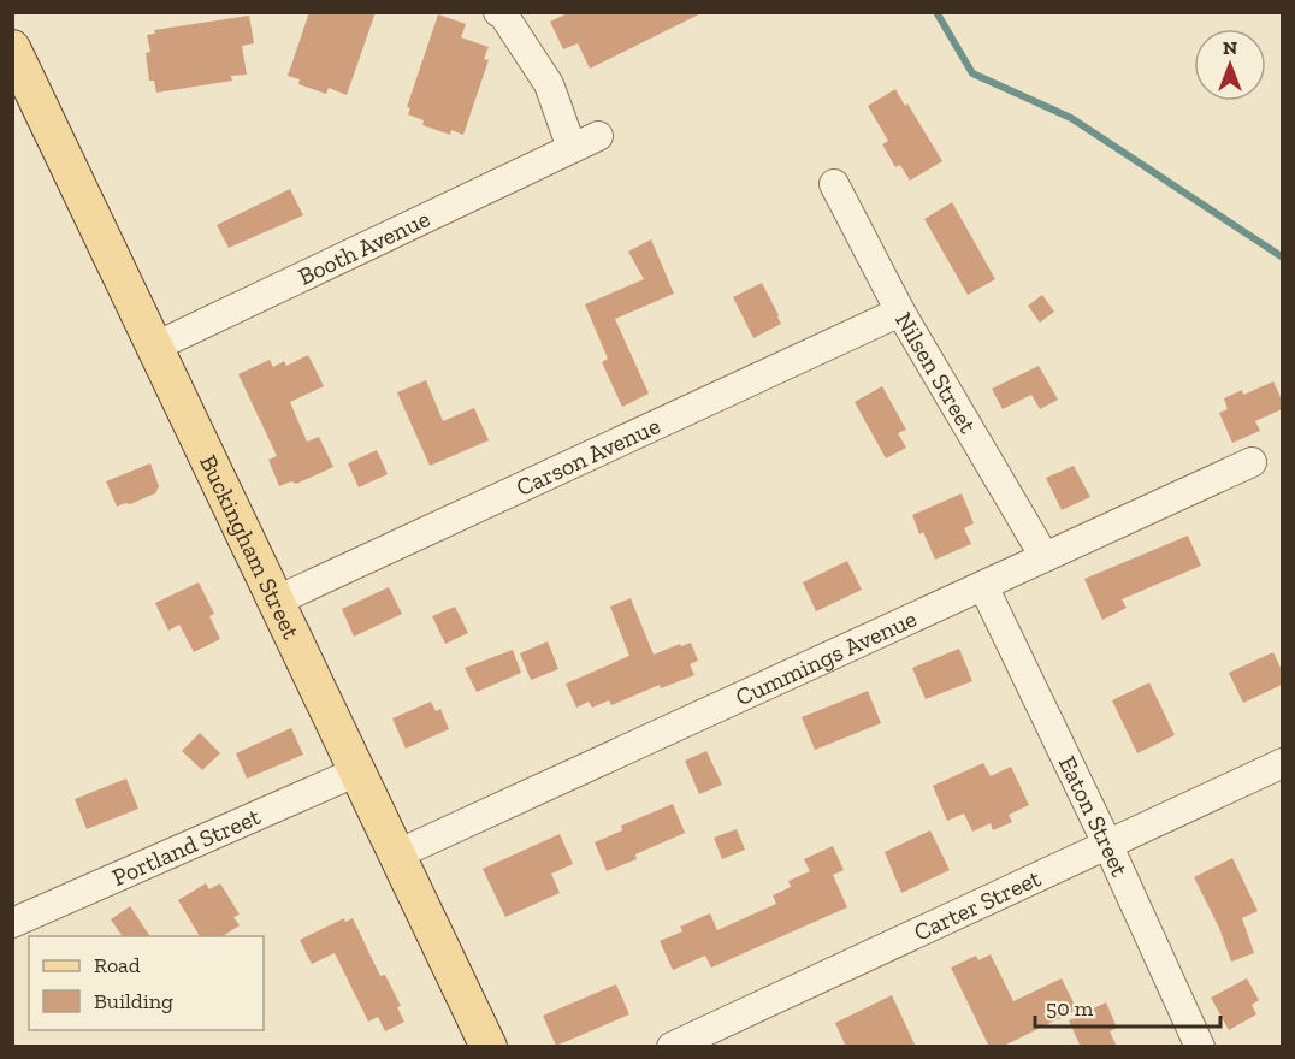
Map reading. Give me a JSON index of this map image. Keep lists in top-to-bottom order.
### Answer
{
  "streets": {
    "main road": ["Buckingham Street"],
    "street": [
      "Booth Avenue",
      "Nilsen Street",
      "Carson Avenue",
      "Cummings Avenue",
      "Eaton Street",
      "Portland Street",
      "Carter Street"
    ]
  },
  "crossings": [
    ["Booth Avenue", "Buckingham Street"],
    ["Nilsen Street", "Carson Avenue"],
    ["Nilsen Street", "Cummings Avenue"],
    ["Carson Avenue", "Buckingham Street"],
    ["Buckingham Street", "Cummings Avenue"],
    ["Buckingham Street", "Portland Street"],
    ["Cummings Avenue", "Eaton Street"],
    ["Eaton Street", "Carter Street"]
  ],
  "legend": ["Road", "Building"],
  "scale_bar": "50 m",
  "north": "top"
}
